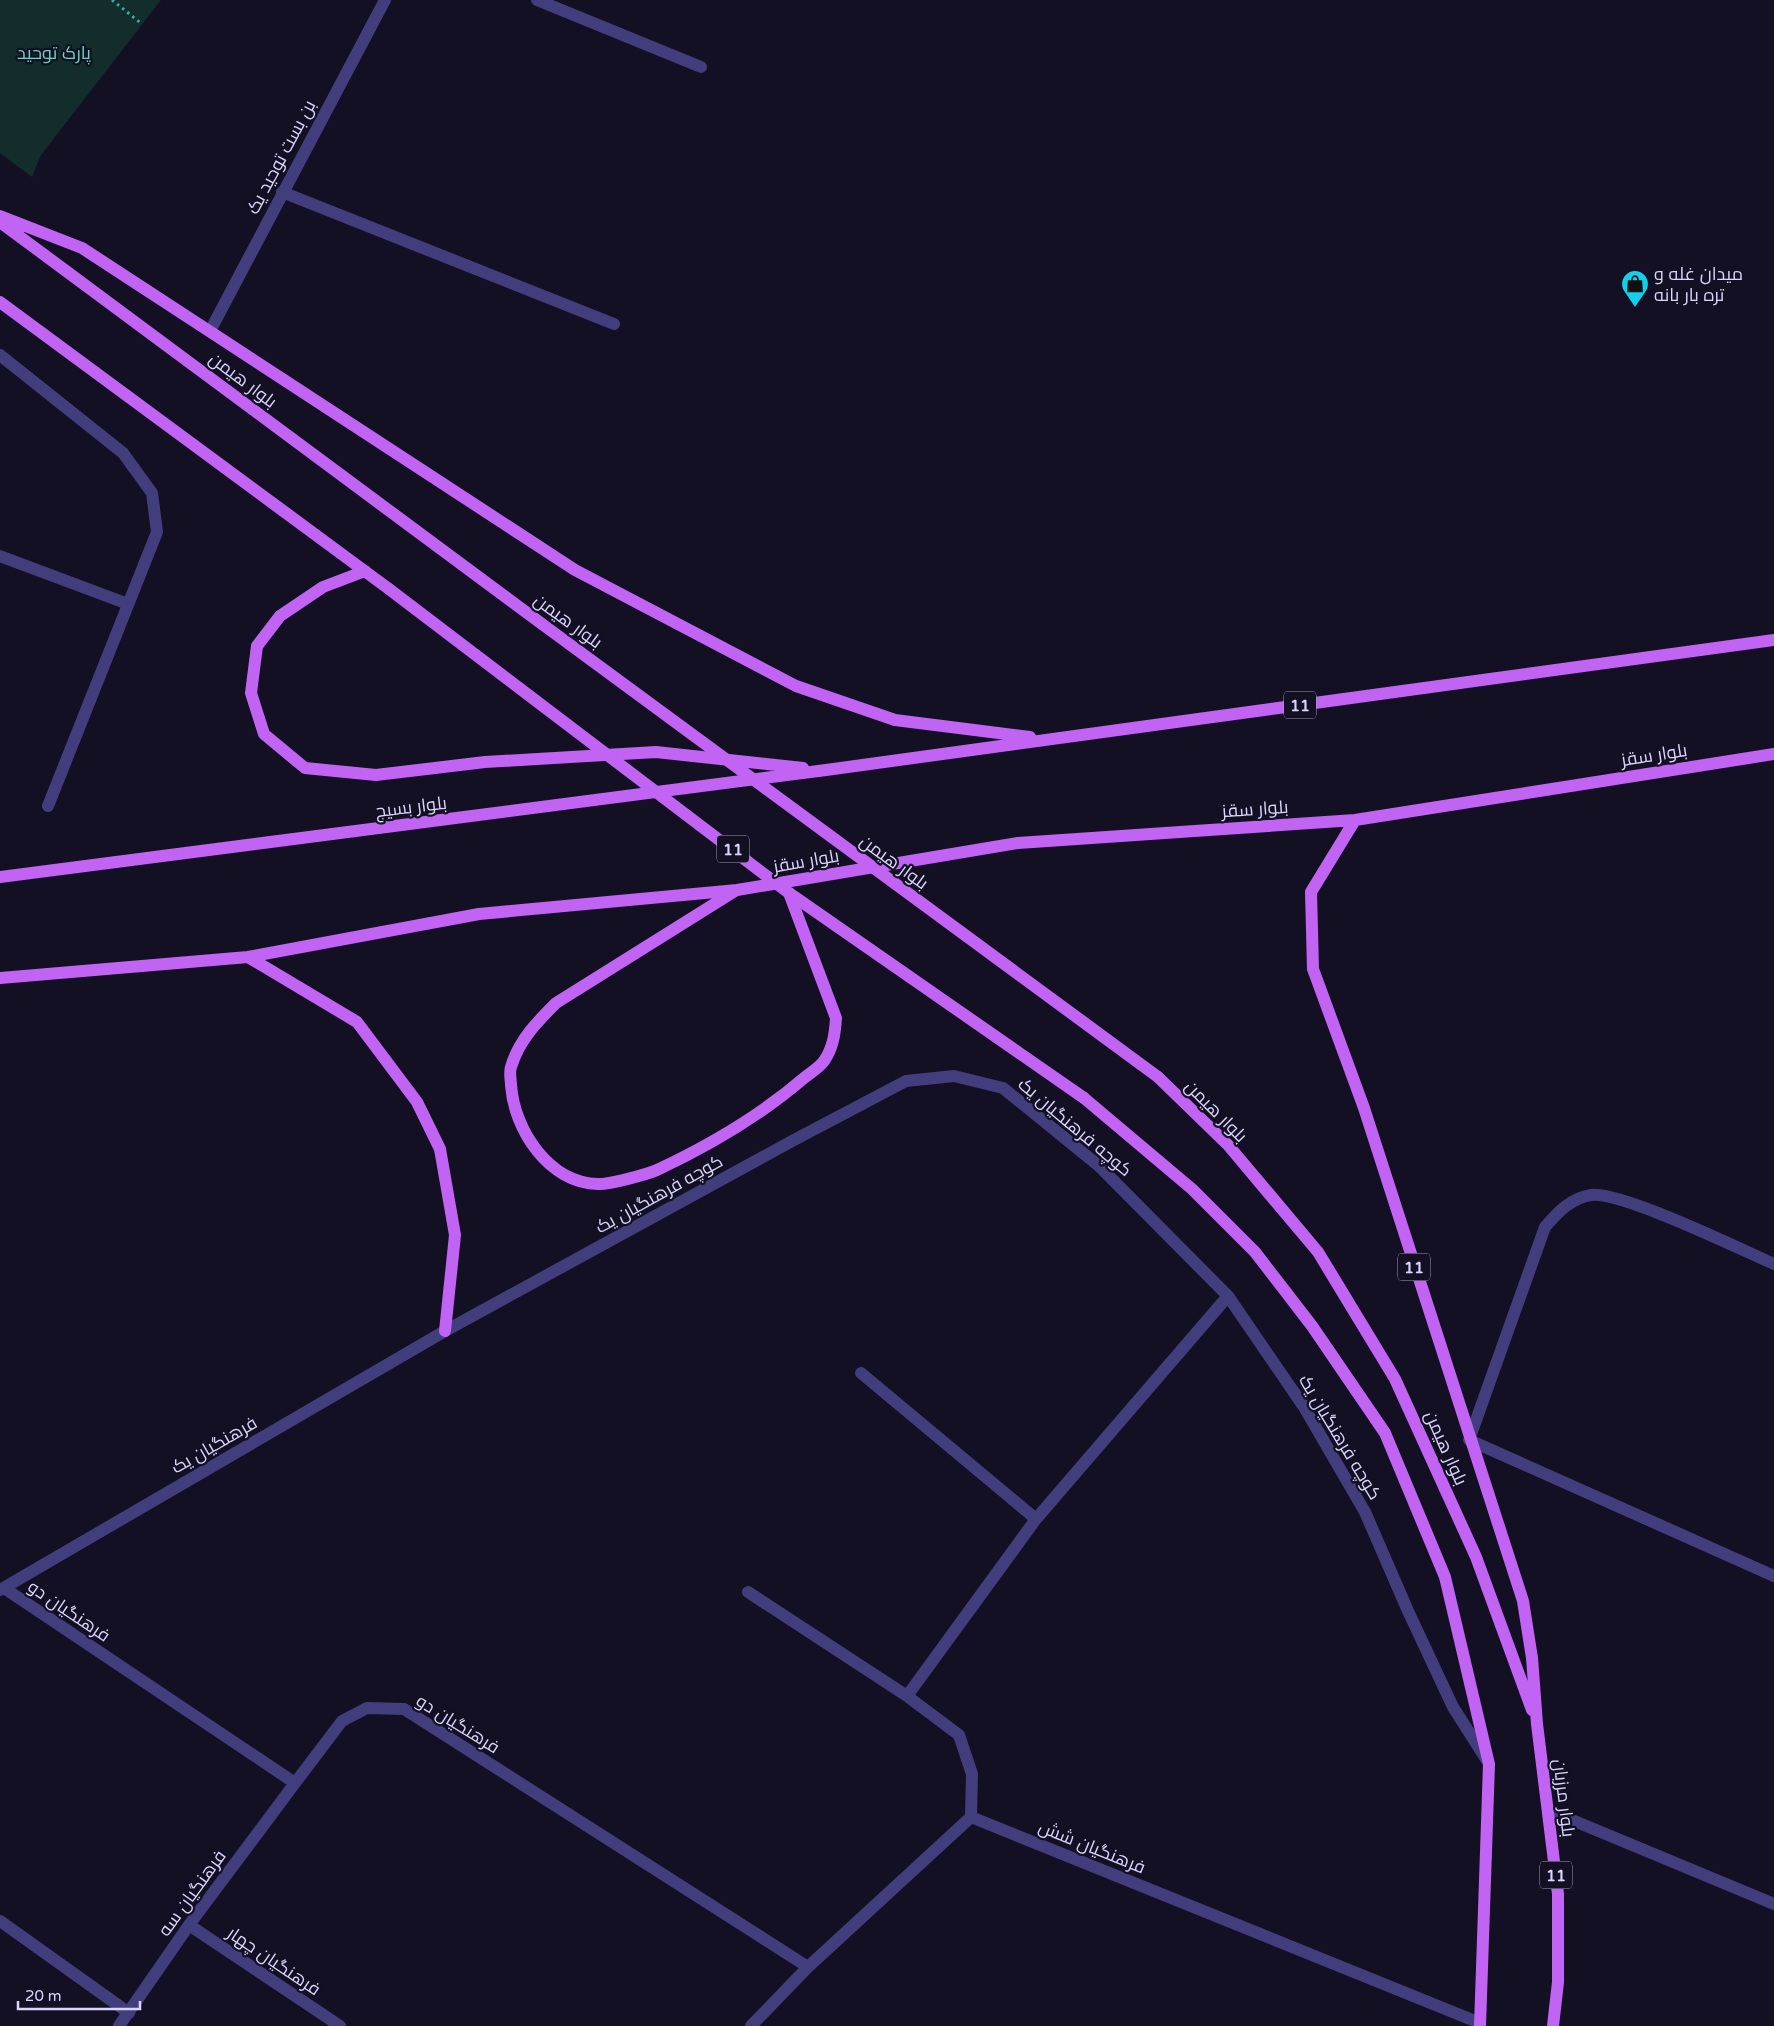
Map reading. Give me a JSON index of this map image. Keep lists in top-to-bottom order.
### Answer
{
  "streets": {
    "main road": [
      "بلوار هیمن",
      "11",
      "بلوار سقز",
      "بلوار بسیج",
      "بلوار مرزبان"
    ],
    "street": [
      "بن بست توحید یک",
      "کوچه فرهنگیان یک",
      "فرهنگیان یک",
      "فرهنگیان دو",
      "فرهنگیان شش",
      "فرهنگیان سه",
      "فرهنگیان چهار"
    ]
  },
  "crossings": [
    ["بلوار هیمن", "11"],
    ["بلوار هیمن", "بلوار مرزبان"],
    ["11", "بلوار سقز"],
    ["11", "بلوار بسیج"],
    ["11", "کوچه فرهنگیان یک"],
    ["11", "بلوار مرزبان"],
    ["11", "فرهنگیان شش"],
    ["کوچه فرهنگیان یک", "فرهنگیان یک"],
    ["فرهنگیان یک", "فرهنگیان دو"],
    ["فرهنگیان دو", "فرهنگیان سه"],
    ["فرهنگیان سه", "فرهنگیان چهار"]
  ],
  "parks": ["پارک توحید"],
  "places": {
    "shop": ["میدان غله و تره بار بانه"]
  },
  "scale_bar": "20 m"
}
